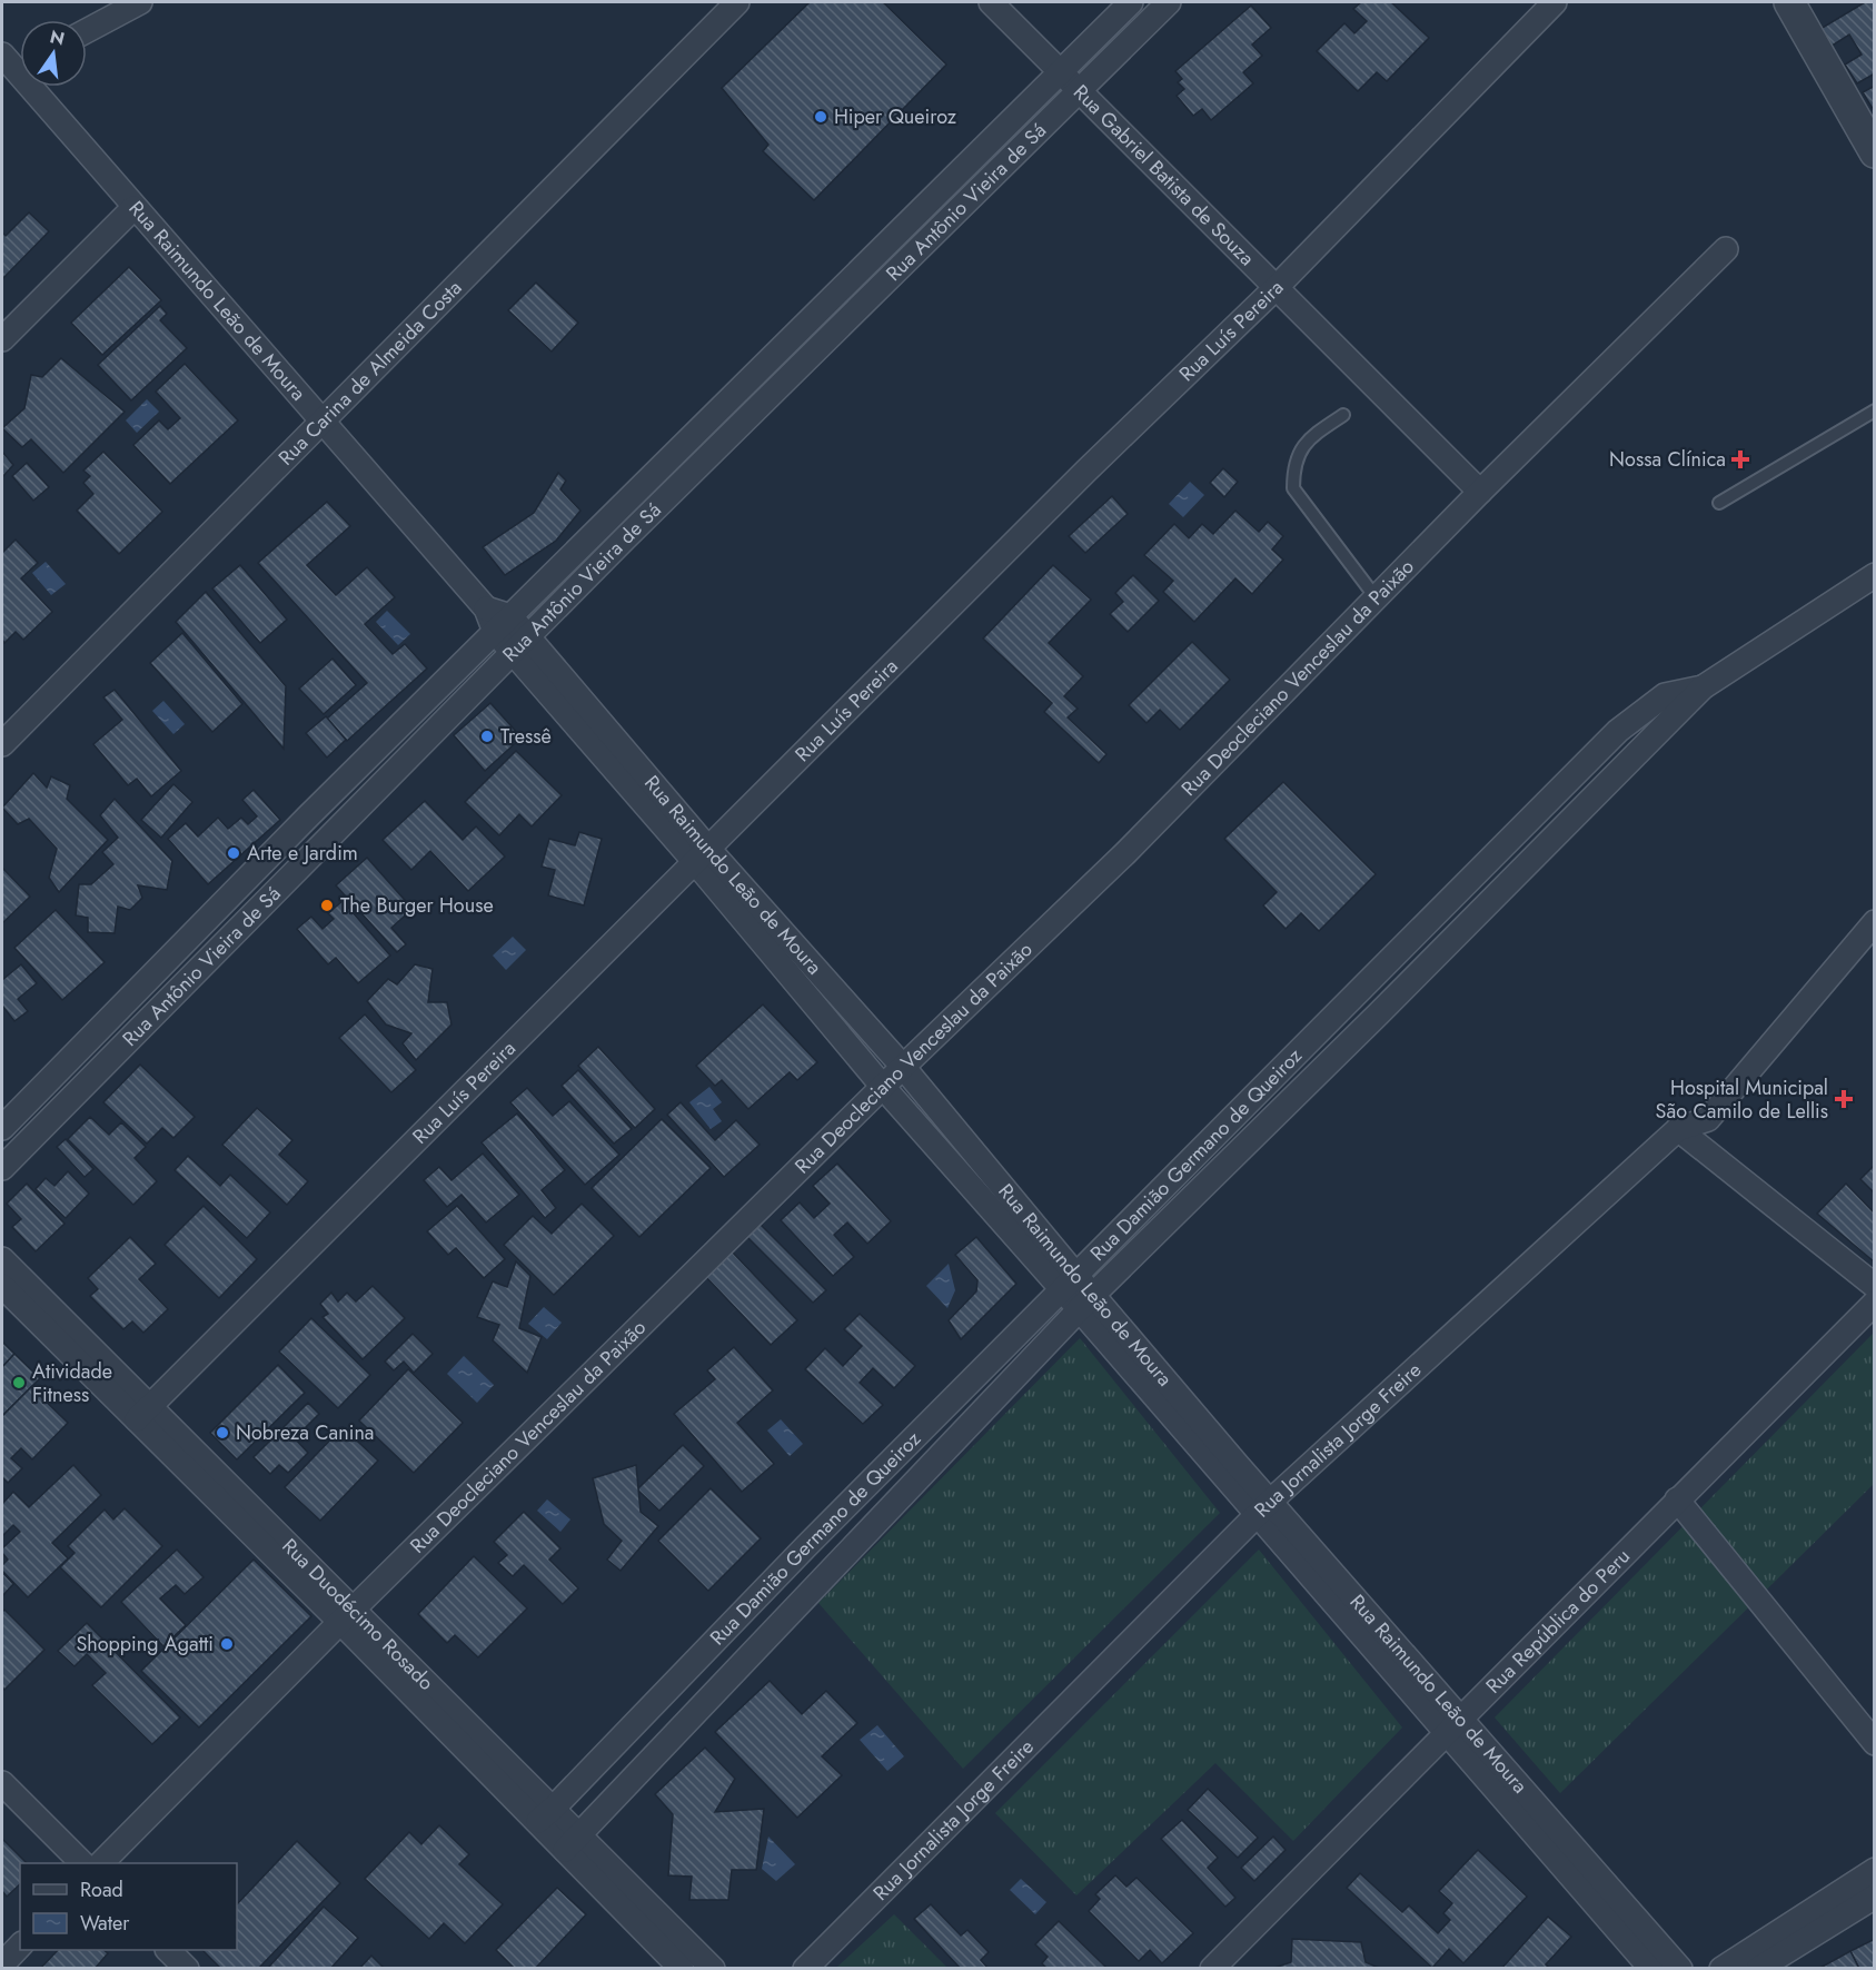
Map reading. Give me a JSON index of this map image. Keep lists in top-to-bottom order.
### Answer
{
  "streets": {
    "street": [
      "Rua Gabriel Batista de Souza",
      "Rua Antônio Vieira de Sá",
      "Rua Raimundo Leão de Moura",
      "Rua Luís Pereira",
      "Rua Carina de Almeida Costa",
      "Rua Deocleciano Venceslau da Paixão",
      "Rua Damião Germano de Queiroz",
      "Rua Jornalista Jorge Freire",
      "Rua Duodécimo Rosado",
      "Rua República do Peru"
    ]
  },
  "crossings": [
    ["Rua Gabriel Batista de Souza", "Rua Antônio Vieira de Sá"],
    ["Rua Gabriel Batista de Souza", "Rua Luís Pereira"],
    ["Rua Gabriel Batista de Souza", "Rua Deocleciano Venceslau da Paixão"],
    ["Rua Antônio Vieira de Sá", "Rua Raimundo Leão de Moura"],
    ["Rua Raimundo Leão de Moura", "Rua Luís Pereira"],
    ["Rua Raimundo Leão de Moura", "Rua Carina de Almeida Costa"],
    ["Rua Raimundo Leão de Moura", "Rua Deocleciano Venceslau da Paixão"],
    ["Rua Raimundo Leão de Moura", "Rua Damião Germano de Queiroz"],
    ["Rua Raimundo Leão de Moura", "Rua Jornalista Jorge Freire"],
    ["Rua Raimundo Leão de Moura", "Rua República do Peru"],
    ["Rua Luís Pereira", "Rua Duodécimo Rosado"],
    ["Rua Deocleciano Venceslau da Paixão", "Rua Duodécimo Rosado"],
    ["Rua Damião Germano de Queiroz", "Rua Duodécimo Rosado"]
  ],
  "places": {
    "other": [
      "Hiper Queiroz",
      "Tressê",
      "Arte e Jardim",
      "The Burger House",
      "Atividade Fitness",
      "Nobreza Canina",
      "Shopping Agatti"
    ],
    "health": ["Nossa Clínica", "Hospital Municipal São Camilo de Lellis"]
  },
  "legend": ["Road", "Water"],
  "north": "top"
}
